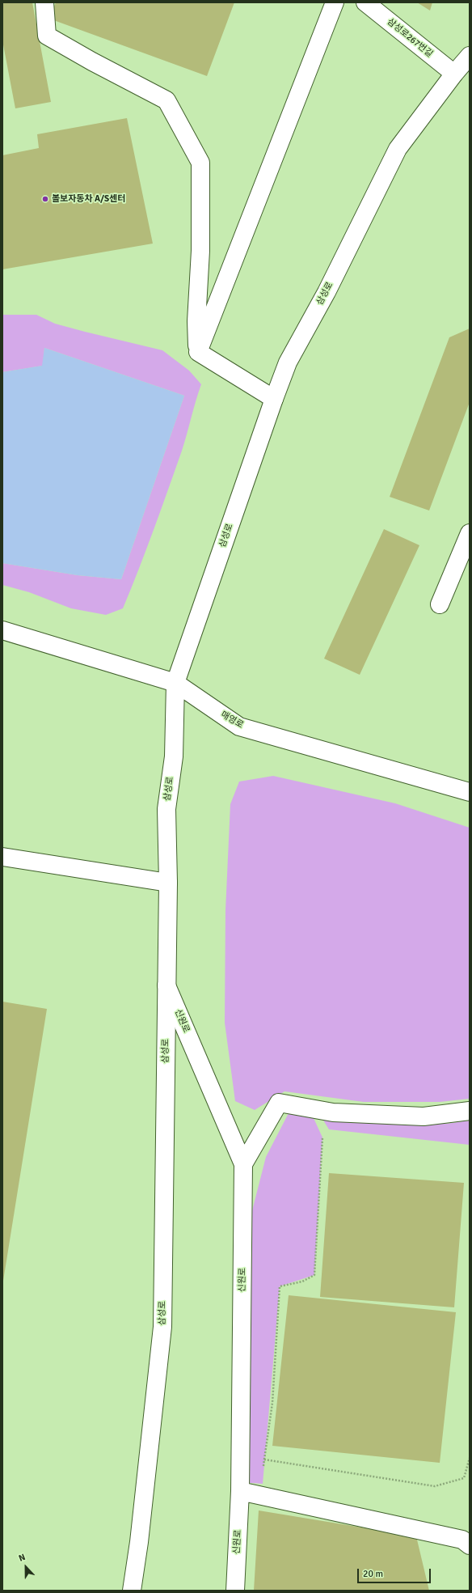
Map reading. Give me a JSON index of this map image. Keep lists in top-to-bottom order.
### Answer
{
  "streets": {
    "street": [
      "삼성로267번길",
      "삼성로",
      "매영로",
      "신원로"
    ]
  },
  "crossings": [
    ["삼성로267번길", "삼성로"],
    ["삼성로", "매영로"],
    ["삼성로", "신원로"]
  ],
  "places": ["볼보자동차 A/S센터"],
  "scale_bar": "20 m",
  "north": "top"
}
